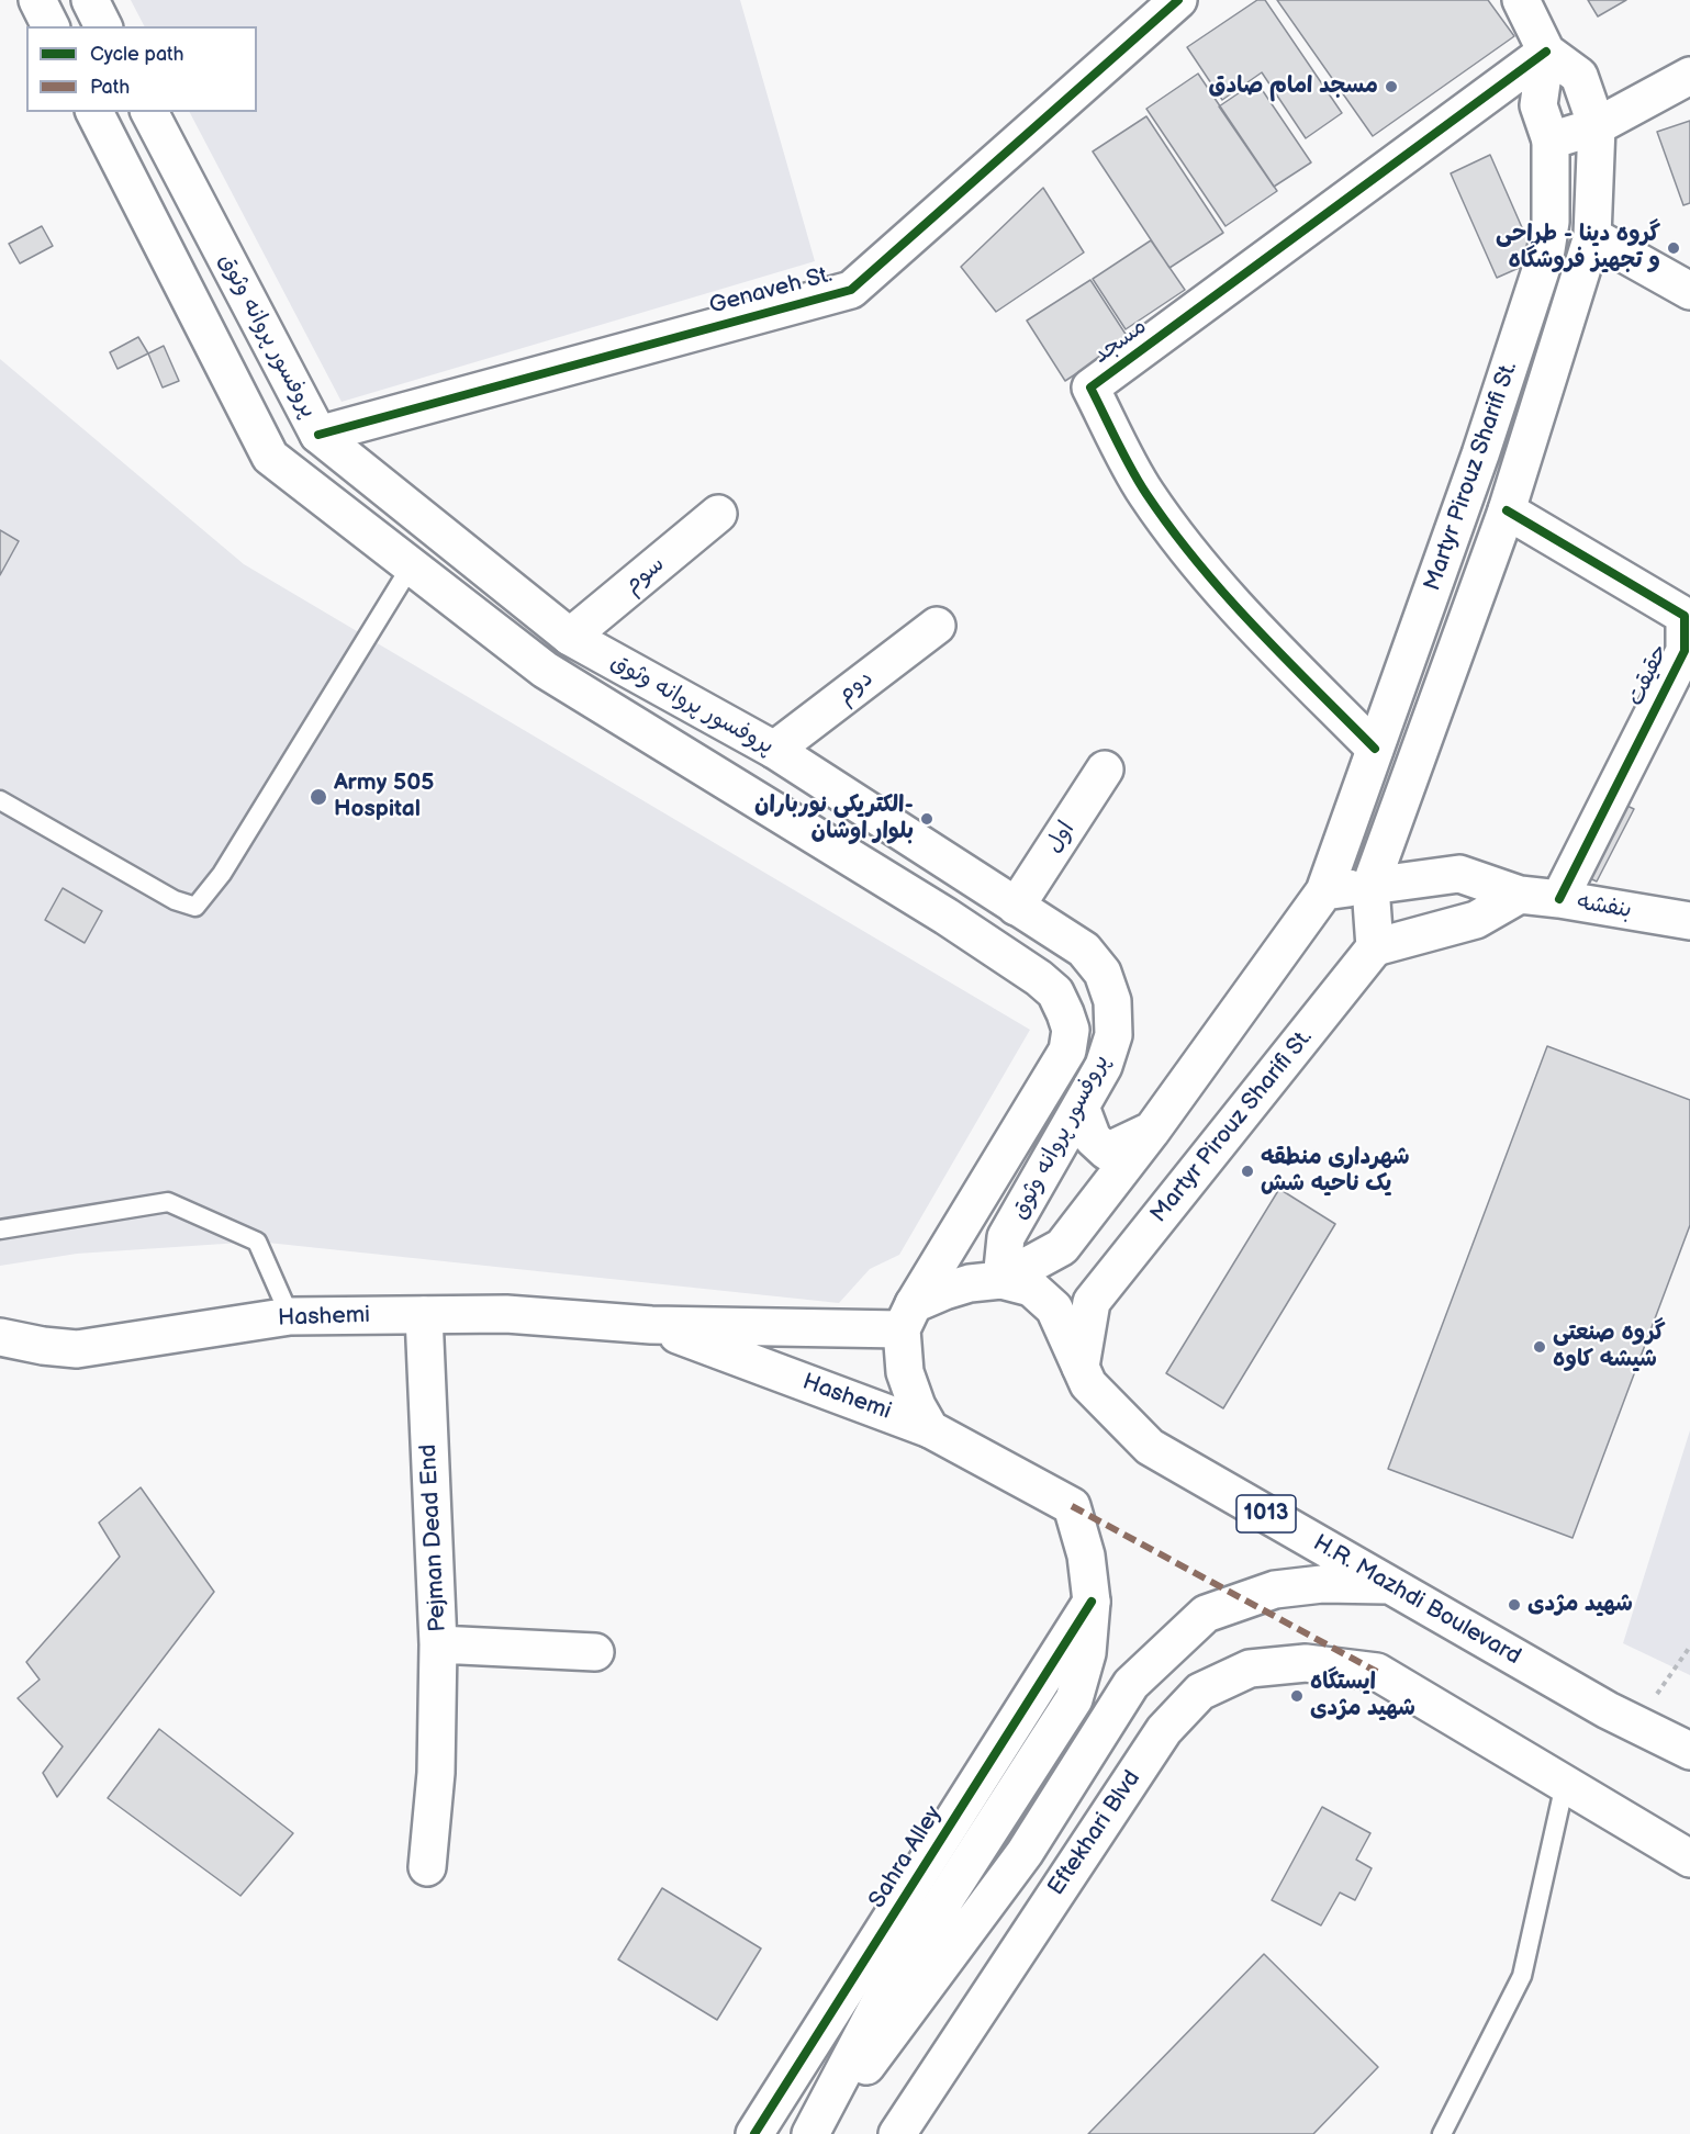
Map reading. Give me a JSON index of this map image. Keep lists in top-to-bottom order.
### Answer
{
  "streets": {
    "main road": [
      "Genaveh St.",
      "پروفسور پروانه وثوق",
      "مسجد",
      "Martyr Pirouz Sharifi St.",
      "سوم",
      "حقیقت",
      "دوم",
      "اول",
      "بنفشه",
      "Hashemi",
      "1013",
      "Pejman Dead End",
      "H.R. Mazhdi Boulevard",
      "Eftekhari Blvd",
      "Sahra Alley"
    ]
  },
  "crossings": [
    ["Genaveh St.", "پروفسور پروانه وثوق"],
    ["پروفسور پروانه وثوق", "Martyr Pirouz Sharifi St."],
    ["پروفسور پروانه وثوق", "سوم"],
    ["پروفسور پروانه وثوق", "دوم"],
    ["پروفسور پروانه وثوق", "اول"],
    ["پروفسور پروانه وثوق", "Hashemi"],
    ["پروفسور پروانه وثوق", "H.R. Mazhdi Boulevard"],
    ["مسجد", "Martyr Pirouz Sharifi St."],
    ["Martyr Pirouz Sharifi St.", "حقیقت"],
    ["Martyr Pirouz Sharifi St.", "H.R. Mazhdi Boulevard"],
    ["حقیقت", "بنفشه"],
    ["Hashemi", "Pejman Dead End"],
    ["Hashemi", "H.R. Mazhdi Boulevard"]
  ],
  "places": [
    "مسجد امام صادق",
    "گروه دینا - طراحی و تجهیز فروشگاه",
    "Army 505 Hospital",
    "الکتریکی نورباران- بلوار اوشان",
    "شهرداری منطقه یک ناحیه شش",
    "گروه صنعتی شیشه کاوه",
    "شهید مژدی",
    "ایستگاه شهید مژدی"
  ],
  "legend": ["Cycle path", "Path"]
}
